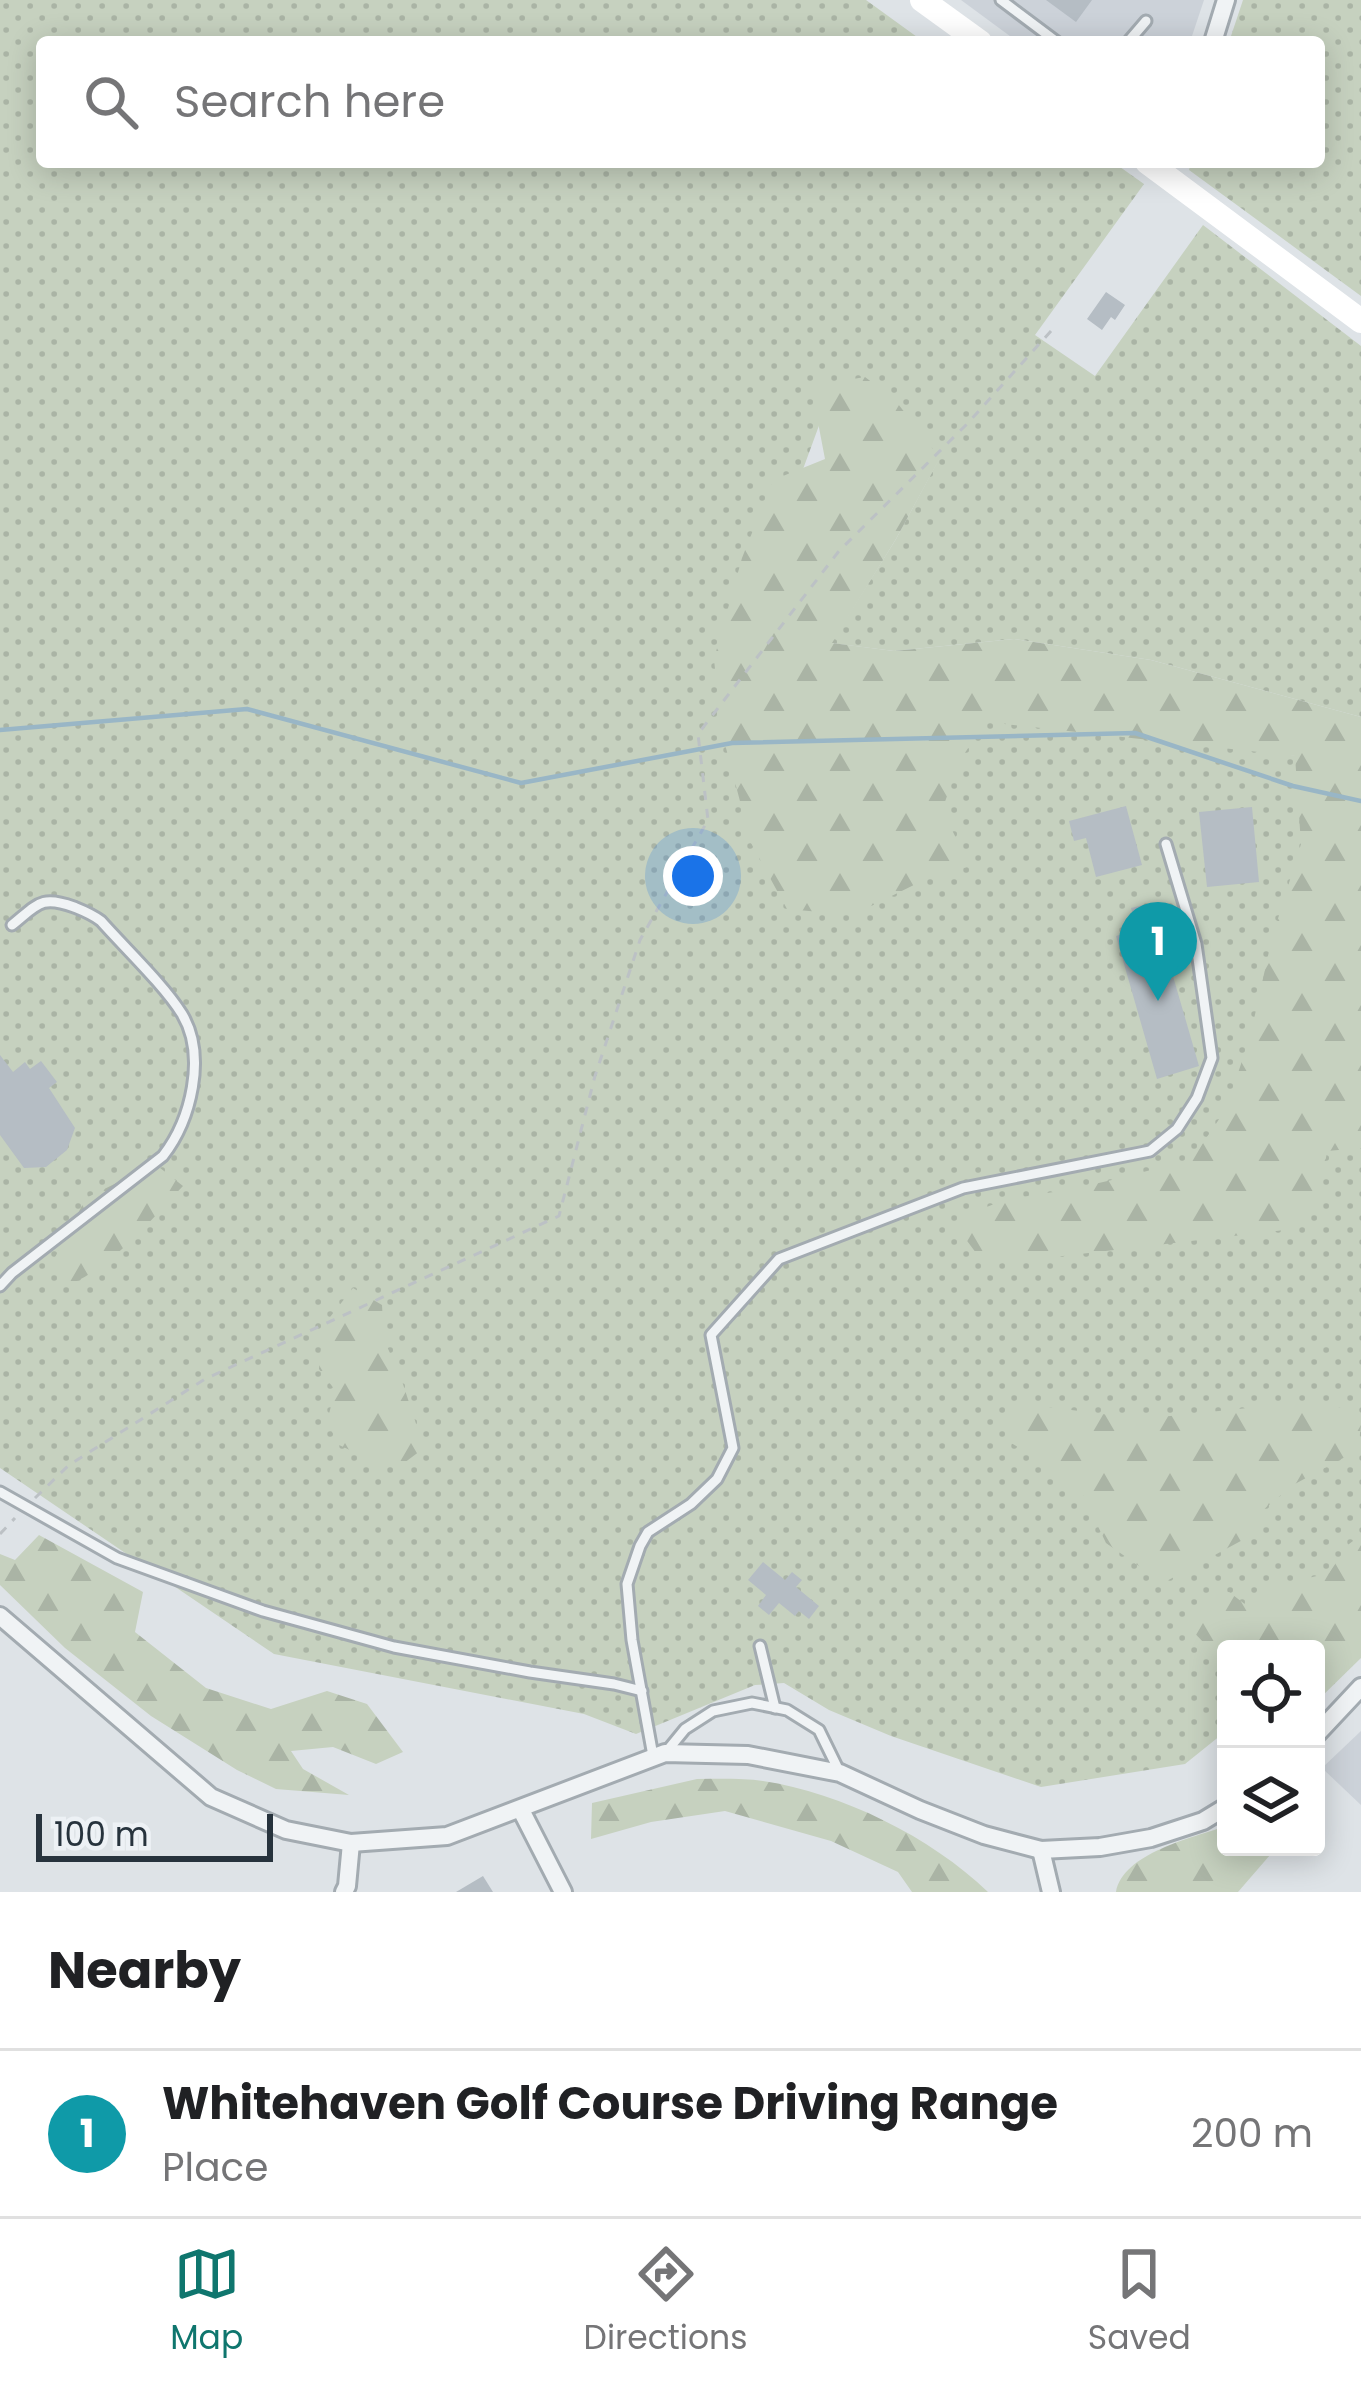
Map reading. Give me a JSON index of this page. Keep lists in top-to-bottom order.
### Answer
{
  "scale_bar": "100 m",
  "page": {
    "search": "Search here",
    "pins": "1",
    "scale": "100 m",
    "heading": "Nearby",
    "list": [
      {
        "mark": "1",
        "name": "Whitehaven Golf Course Driving Range",
        "note": "Place",
        "value": "200 m"
      }
    ],
    "nav": ["Map", "Directions", "Saved"]
  }
}
